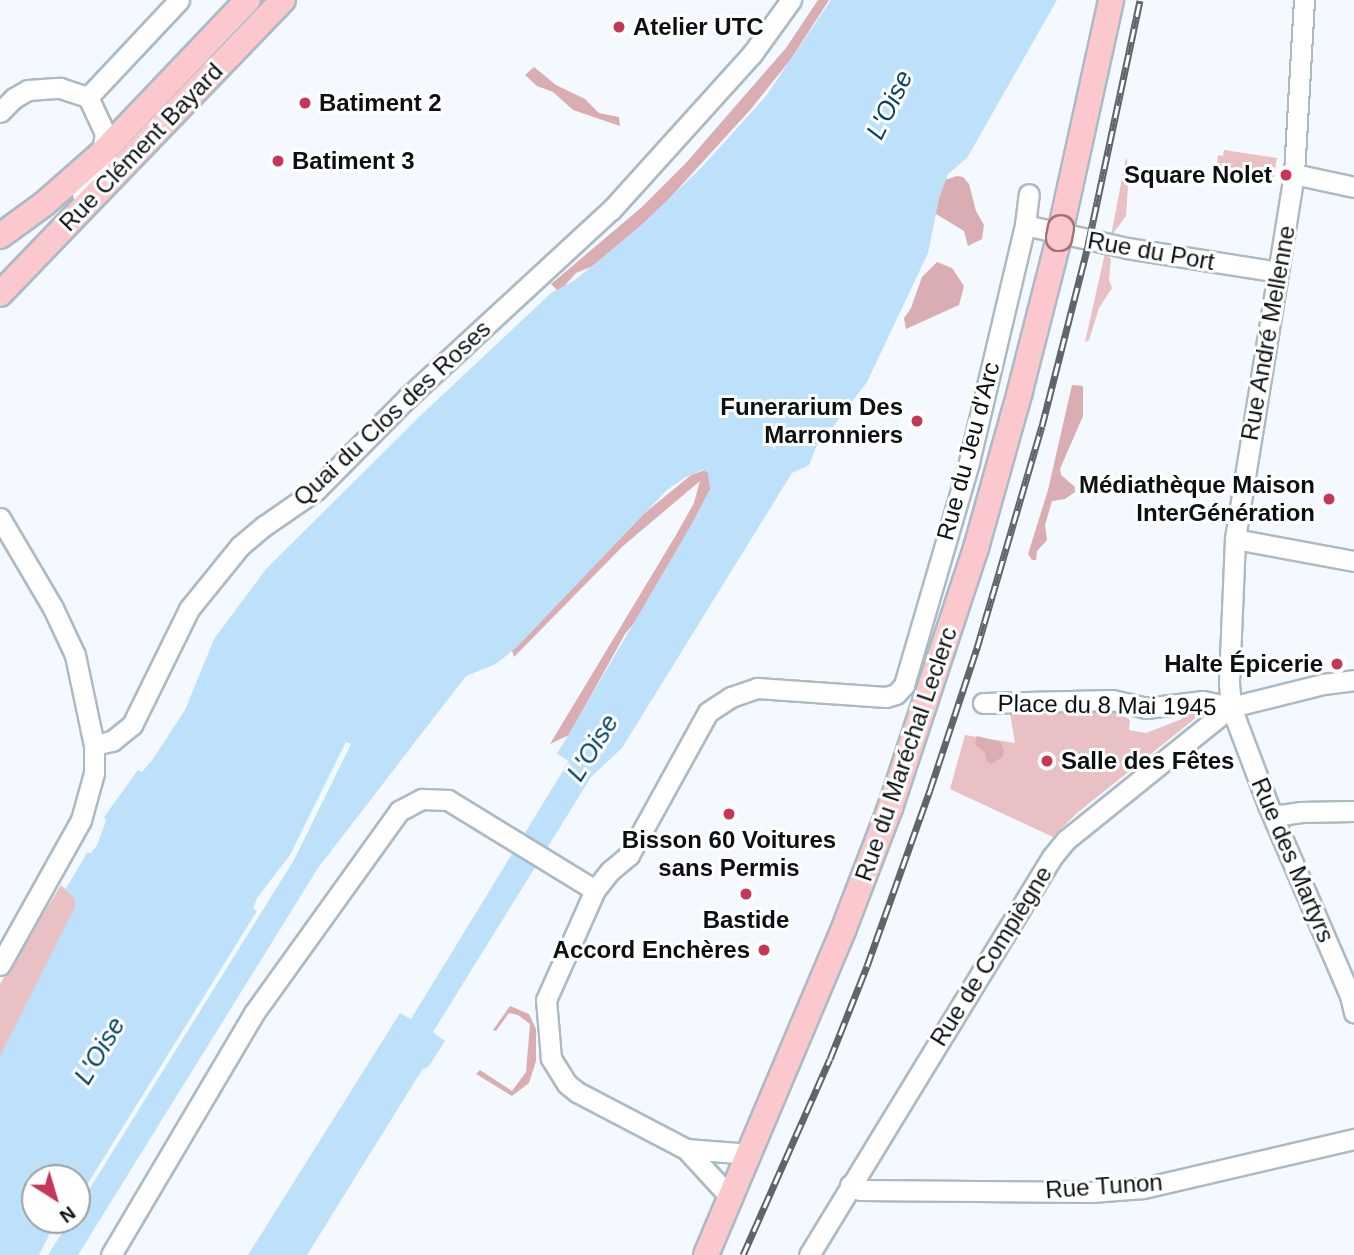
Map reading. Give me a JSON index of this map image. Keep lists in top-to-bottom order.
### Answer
{
  "streets": {
    "main road": ["Rue Clément Bayard", "Rue du Maréchal Leclerc"],
    "street": [
      "Rue du Port",
      "Rue André Mellenne",
      "Quai du Clos des Roses",
      "Rue du Jeu d'Arc",
      "Place du 8 Mai 1945",
      "Rue des Martyrs",
      "Rue de Compiègne",
      "Rue Tunon"
    ]
  },
  "crossings": [
    ["Rue du Port", "Rue André Mellenne"],
    ["Rue du Port", "Rue du Jeu d'Arc"],
    ["Rue André Mellenne", "Place du 8 Mai 1945"],
    ["Rue André Mellenne", "Rue des Martyrs"],
    ["Rue André Mellenne", "Rue de Compiègne"],
    ["Place du 8 Mai 1945", "Rue des Martyrs"],
    ["Place du 8 Mai 1945", "Rue de Compiègne"],
    ["Rue des Martyrs", "Rue de Compiègne"],
    ["Rue de Compiègne", "Rue Tunon"]
  ],
  "water": ["L'Oise"],
  "places": [
    "Atelier UTC",
    "Batiment 2",
    "Batiment 3",
    "Square Nolet",
    "Funerarium Des Marronniers",
    "Médiathèque Maison InterGénération",
    "Halte Épicerie",
    "Salle des Fêtes",
    "Bisson 60 Voitures sans Permis",
    "Bastide",
    "Accord Enchères"
  ],
  "north": "bottom right"
}
